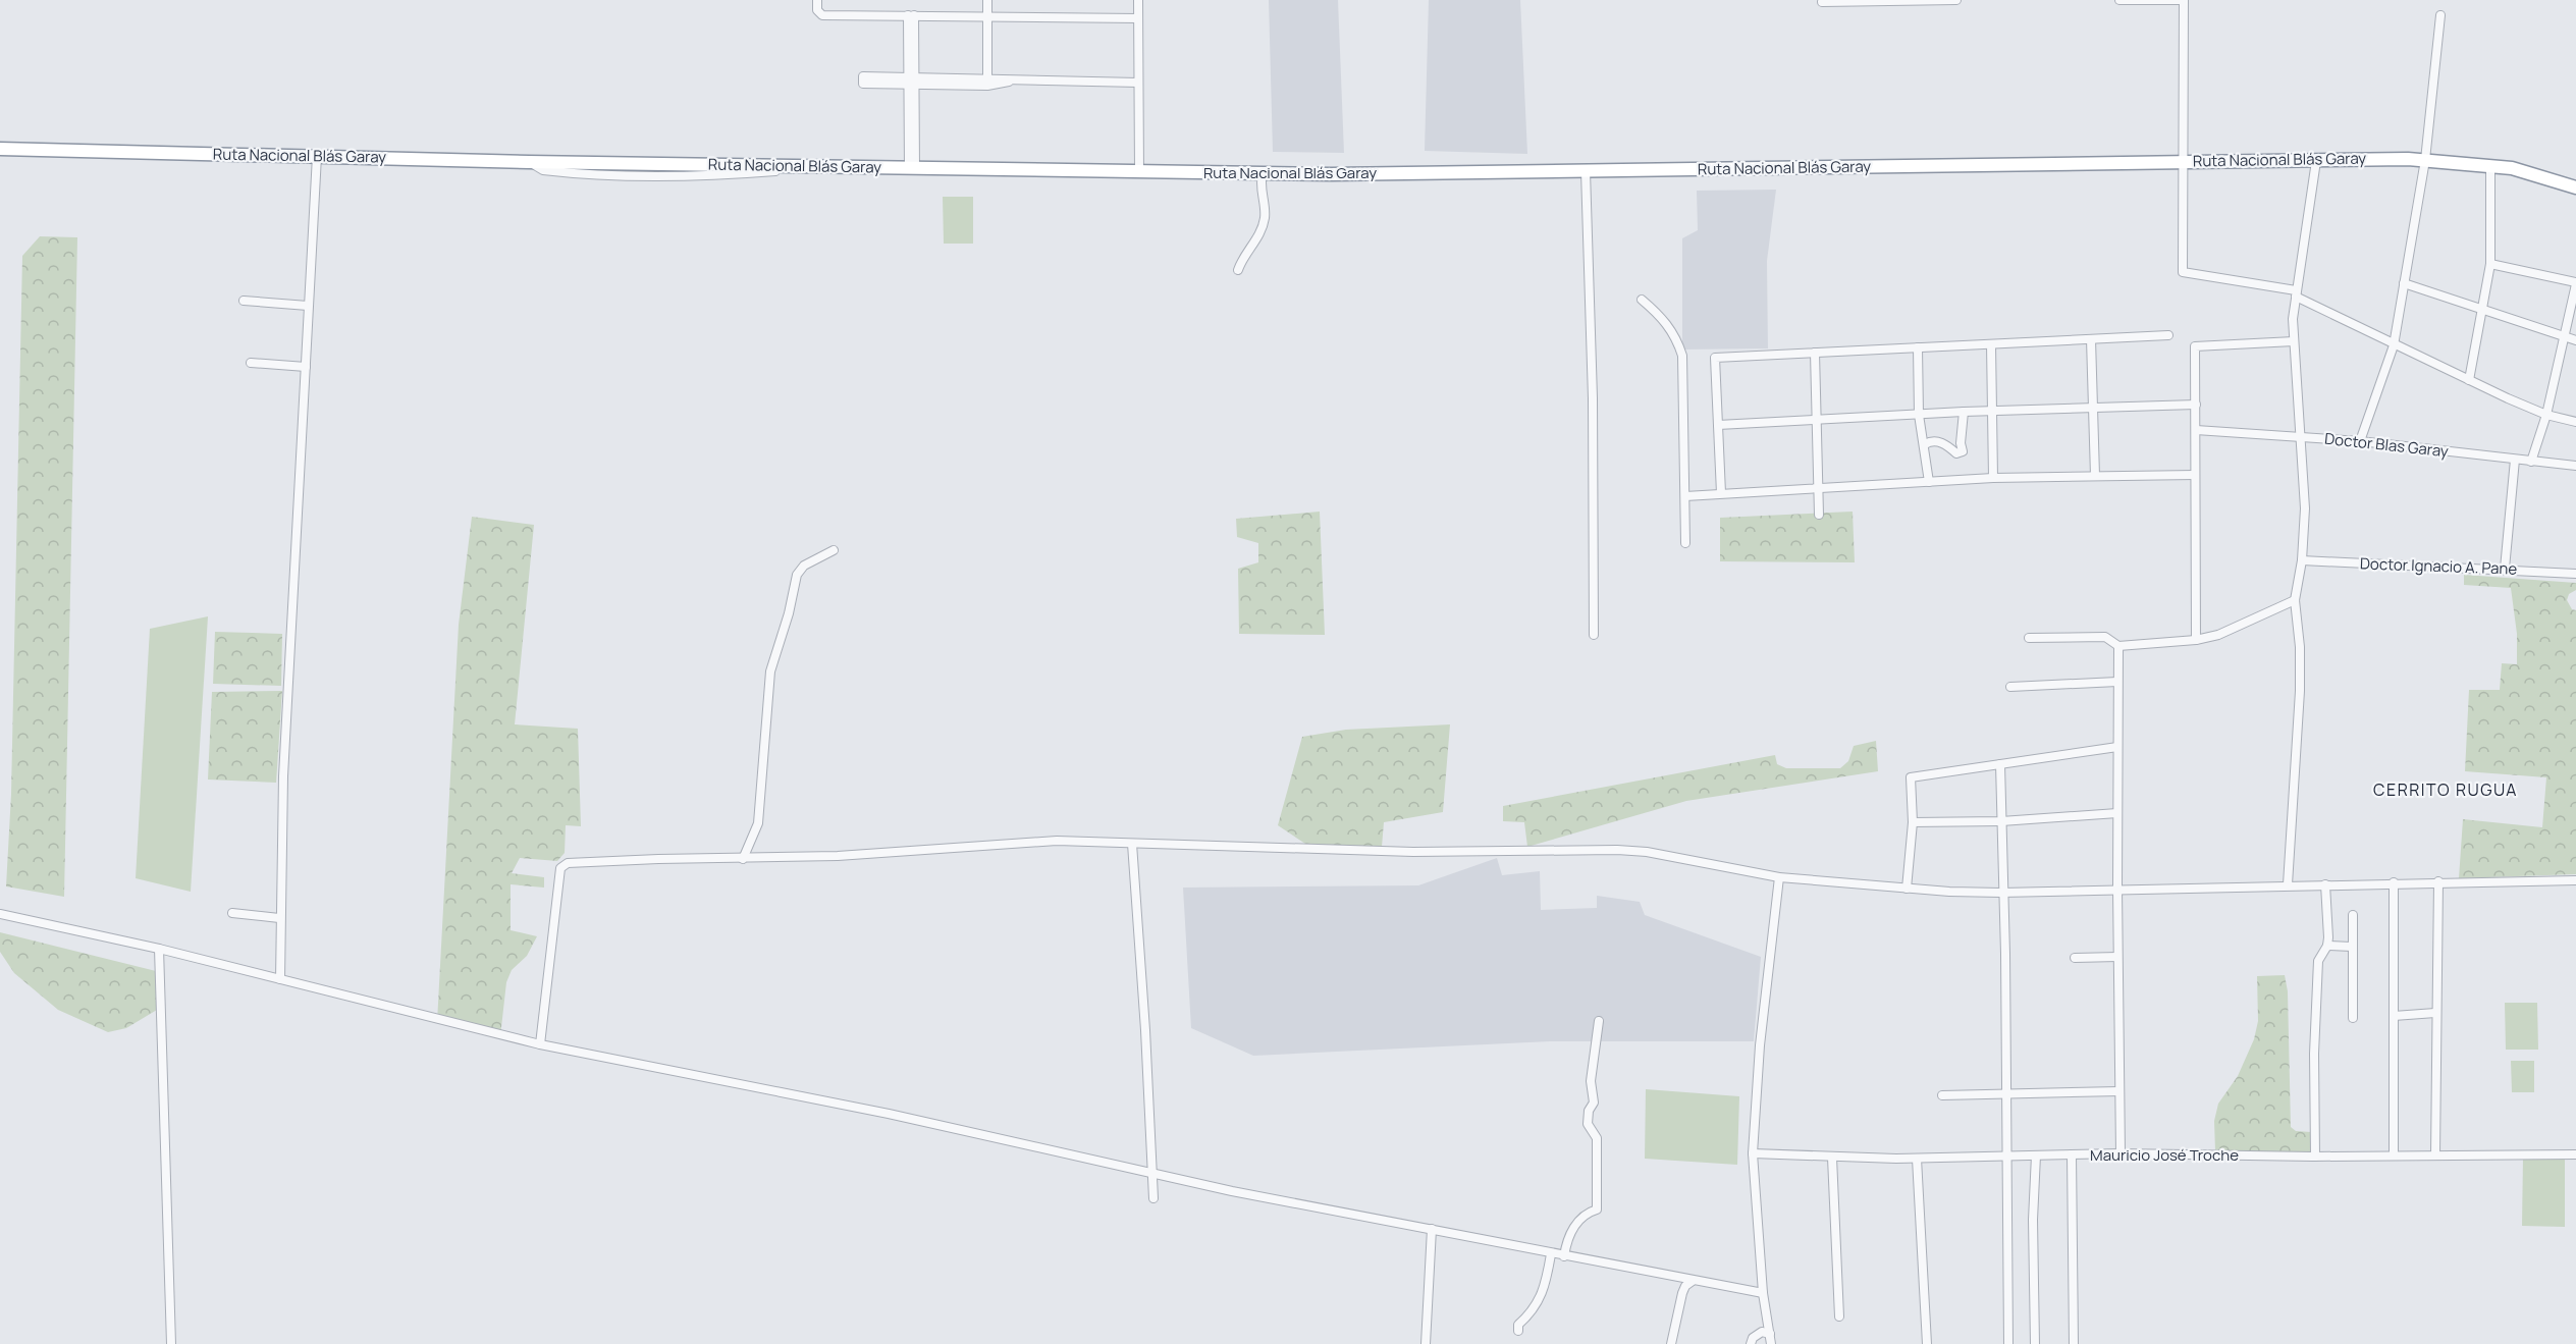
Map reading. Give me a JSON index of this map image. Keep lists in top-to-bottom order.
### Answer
{
  "streets": {
    "highway": ["Ruta Nacional Blás Garay"],
    "street": ["Doctor Blas Garay", "Doctor Ignacio A. Pane", "Mauricio José Troche"]
  },
  "districts": ["CERRITO RUGUA"]
}
